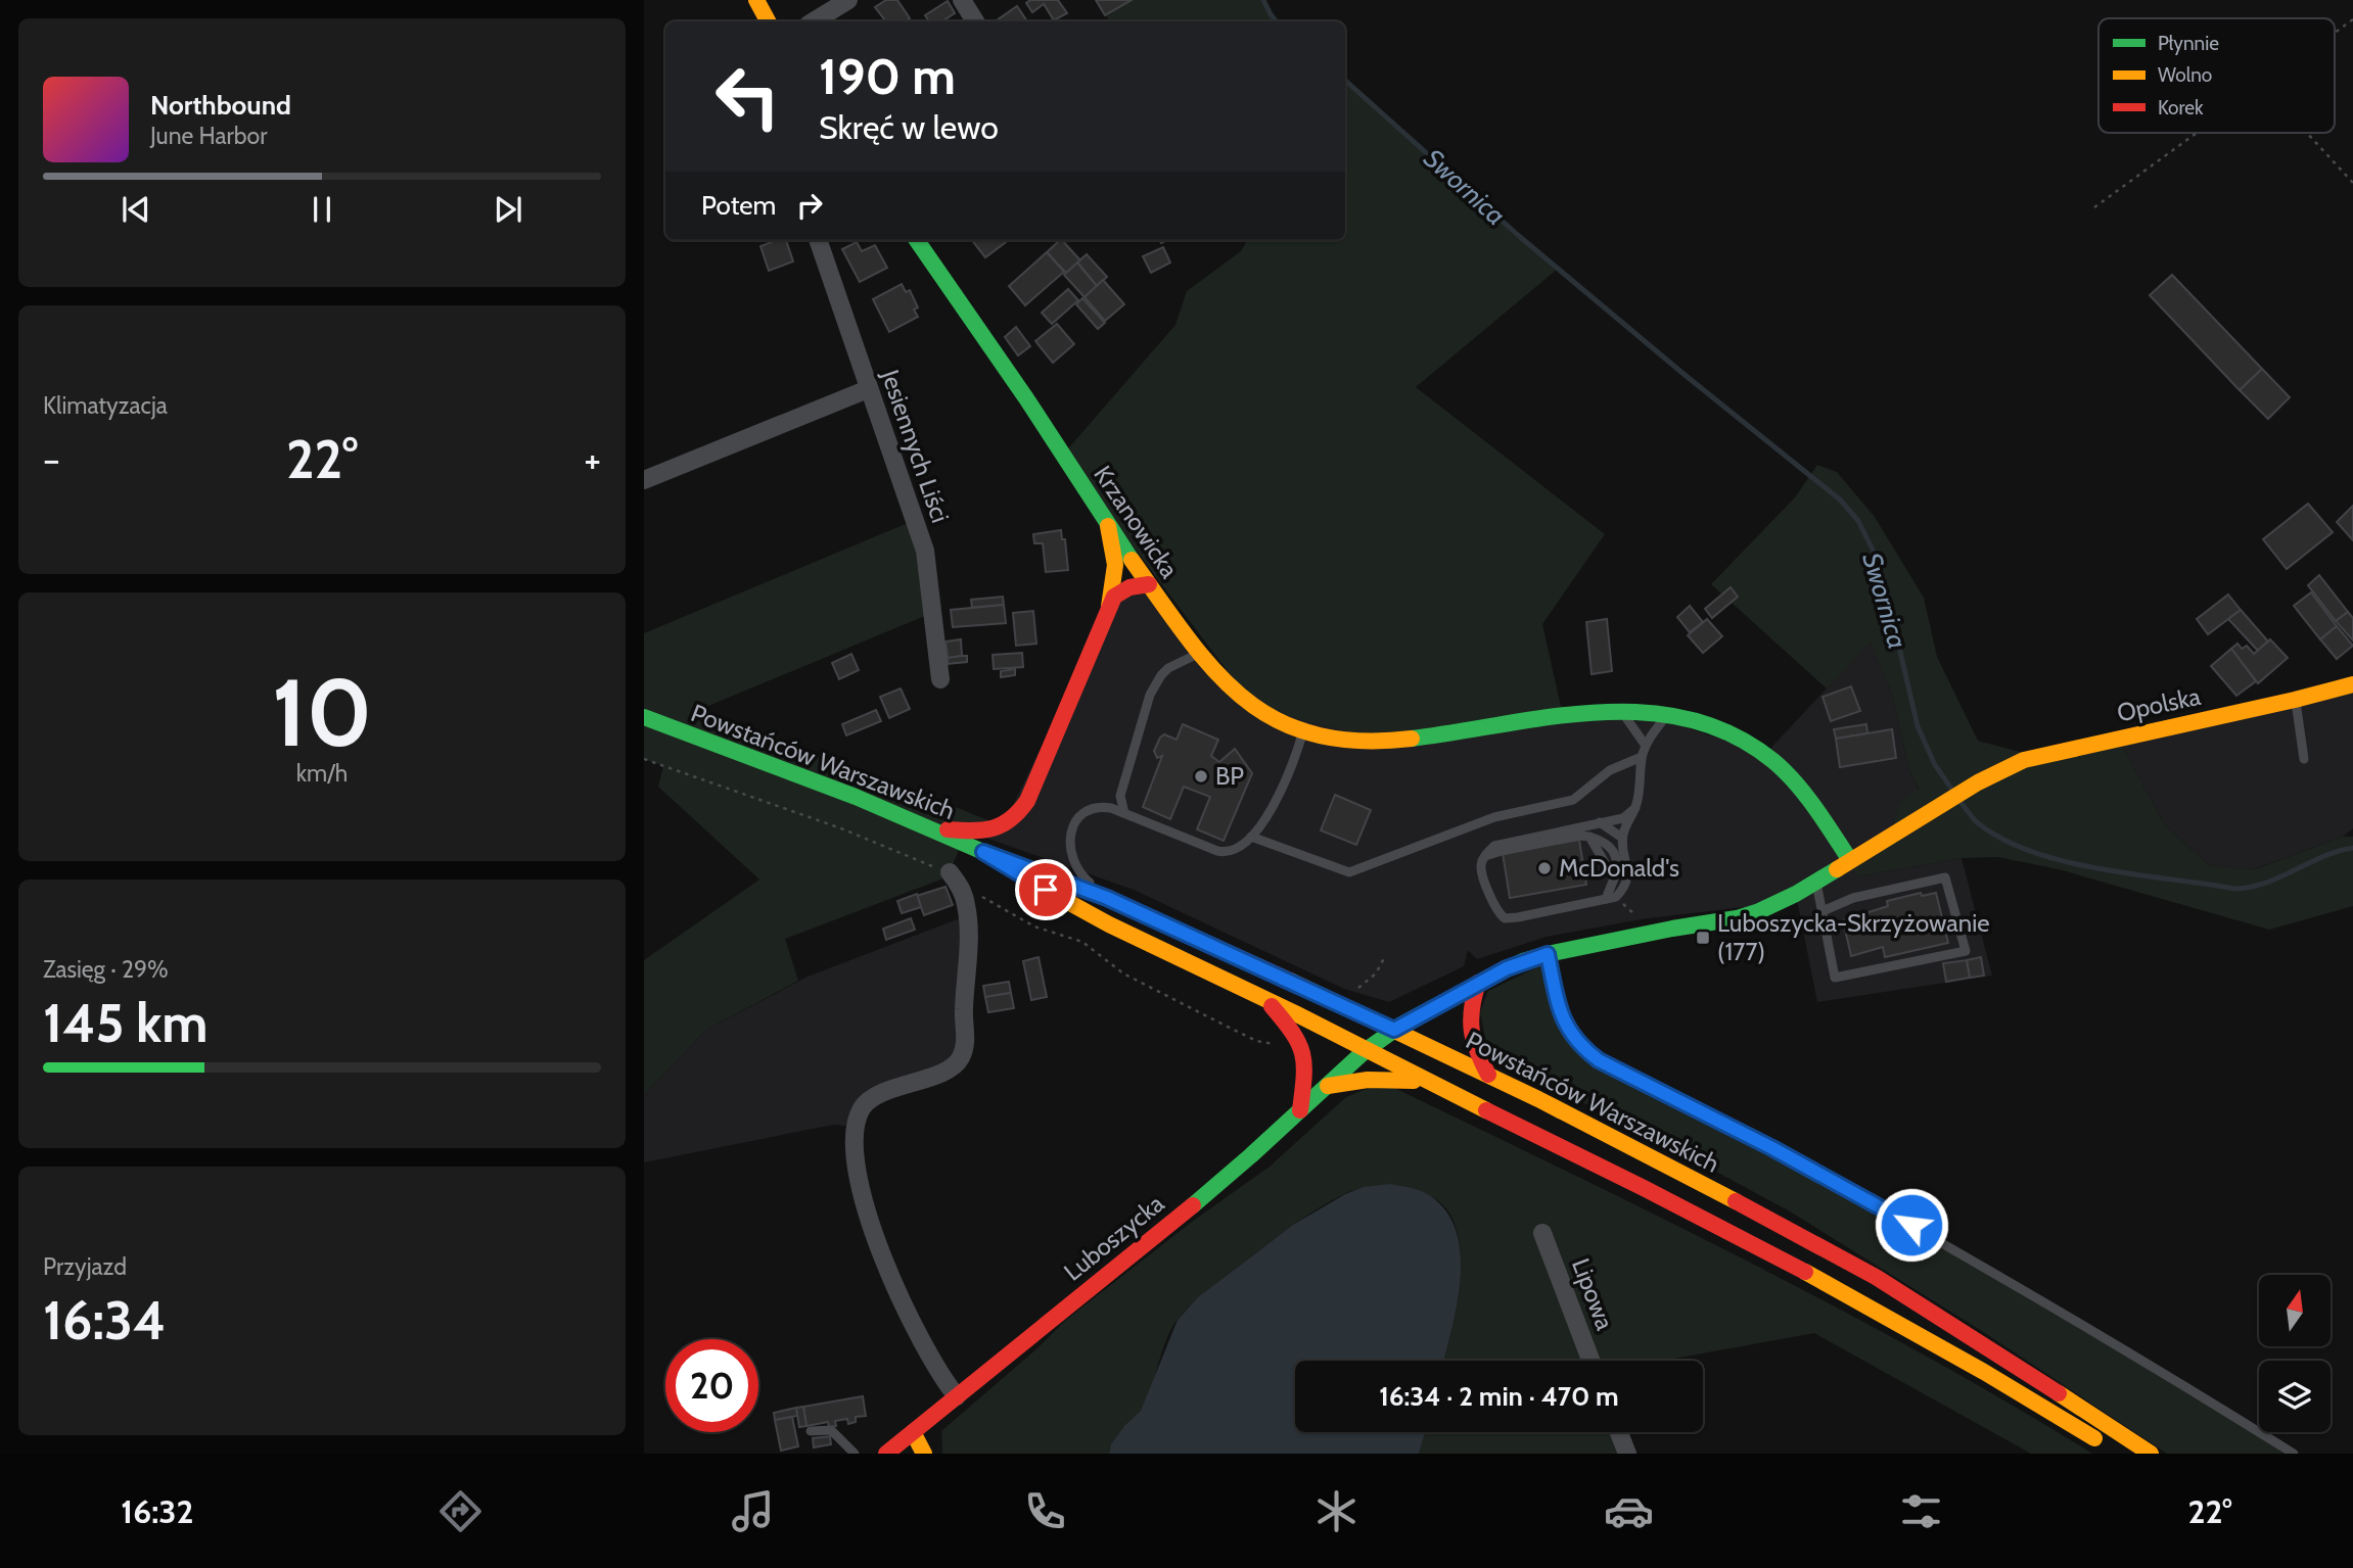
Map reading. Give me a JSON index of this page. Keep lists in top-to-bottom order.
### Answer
{
  "streets": {
    "main road": [
      "Krzanowicka",
      "Opolska",
      "Powstańców Warszawskich",
      "Luboszycka"
    ],
    "street": ["Jesiennych Liści", "Lipowa"]
  },
  "crossings": [
    ["Krzanowicka", "Opolska"],
    ["Opolska", "Luboszycka"],
    ["Powstańców Warszawskich", "Luboszycka"]
  ],
  "water": ["Swornica"],
  "places": {
    "other": ["BP", "McDonald's"],
    "transit": ["Luboszycka-Skrzyżowanie (177)"]
  },
  "legend": ["Płynnie", "Wolno", "Korek"],
  "north": "top",
  "page": {
    "turn": ["190 m", "Skręć w lewo"],
    "song": ["Northbound", "June Harbor"],
    "then": "Potem",
    "tile": [
      "Klimatyzacja",
      ["10", "km/h"],
      ["Zasięg · 29%", "145 km"],
      ["Przyjazd", "16:34"]
    ],
    "heat": ["−", "22°", "+"],
    "limit": "20",
    "trip": "16:34 · 2 min · 470 m",
    "tabs": ["16:32", "22°"]
  }
}
